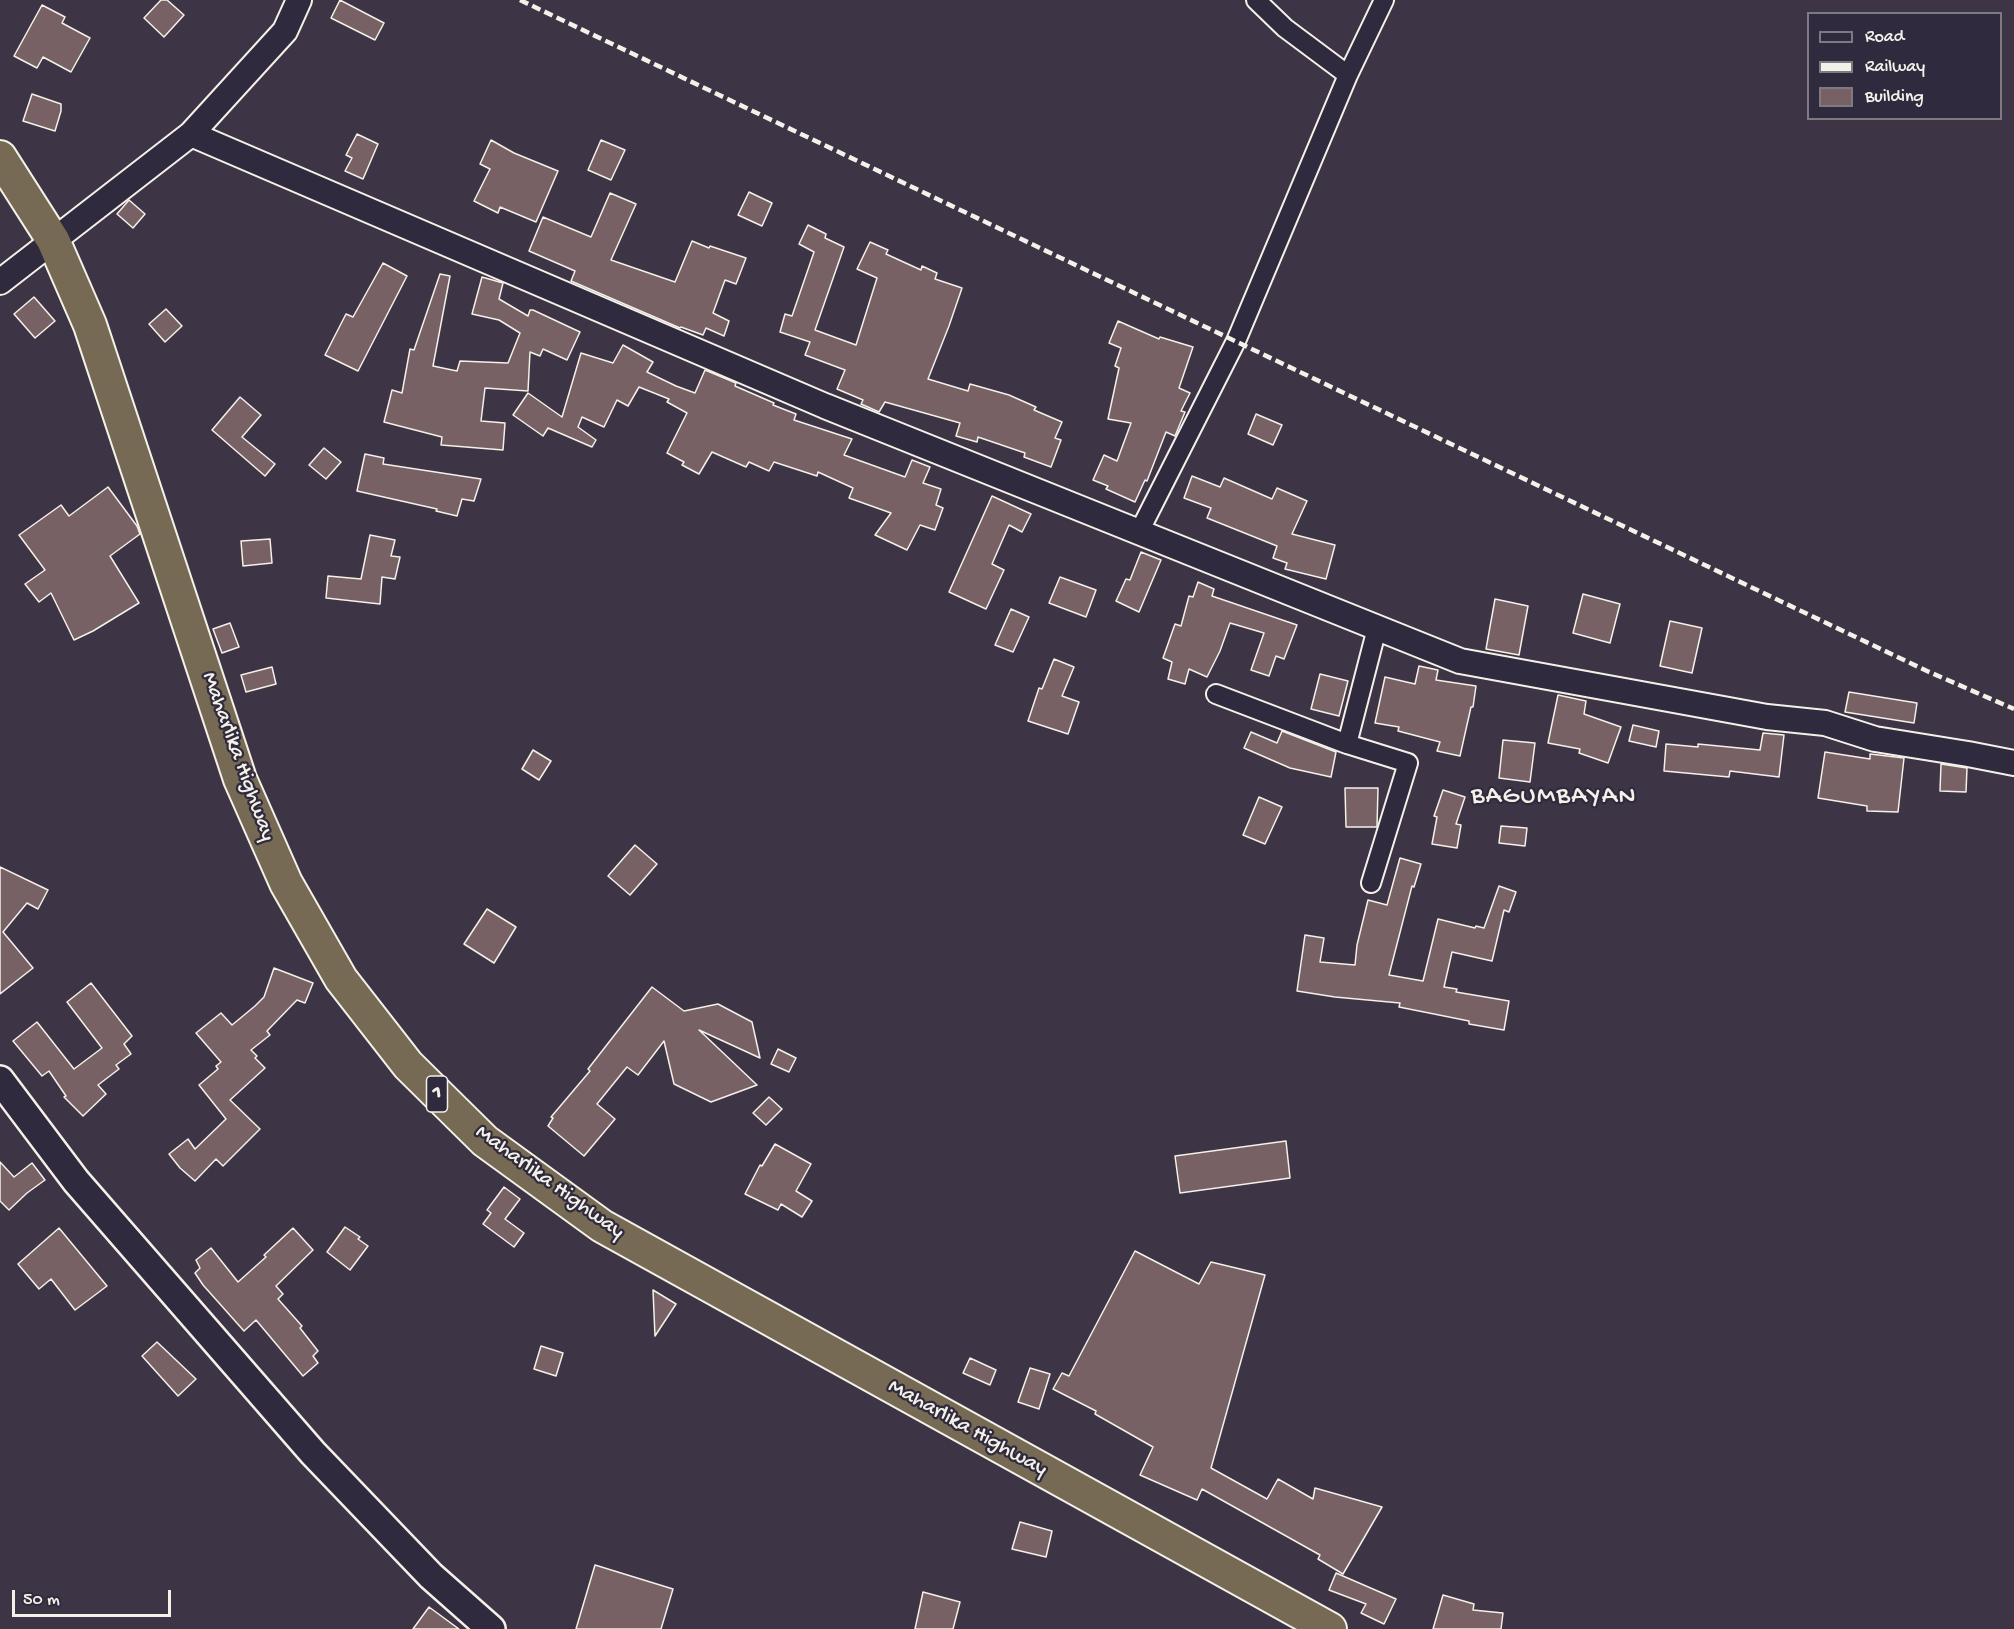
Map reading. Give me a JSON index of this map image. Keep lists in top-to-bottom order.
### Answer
{
  "streets": {
    "highway": ["Maharlika Highway", "1"]
  },
  "districts": ["BAGUMBAYAN"],
  "legend": ["Road", "Railway", "Building"],
  "scale_bar": "50 m"
}
